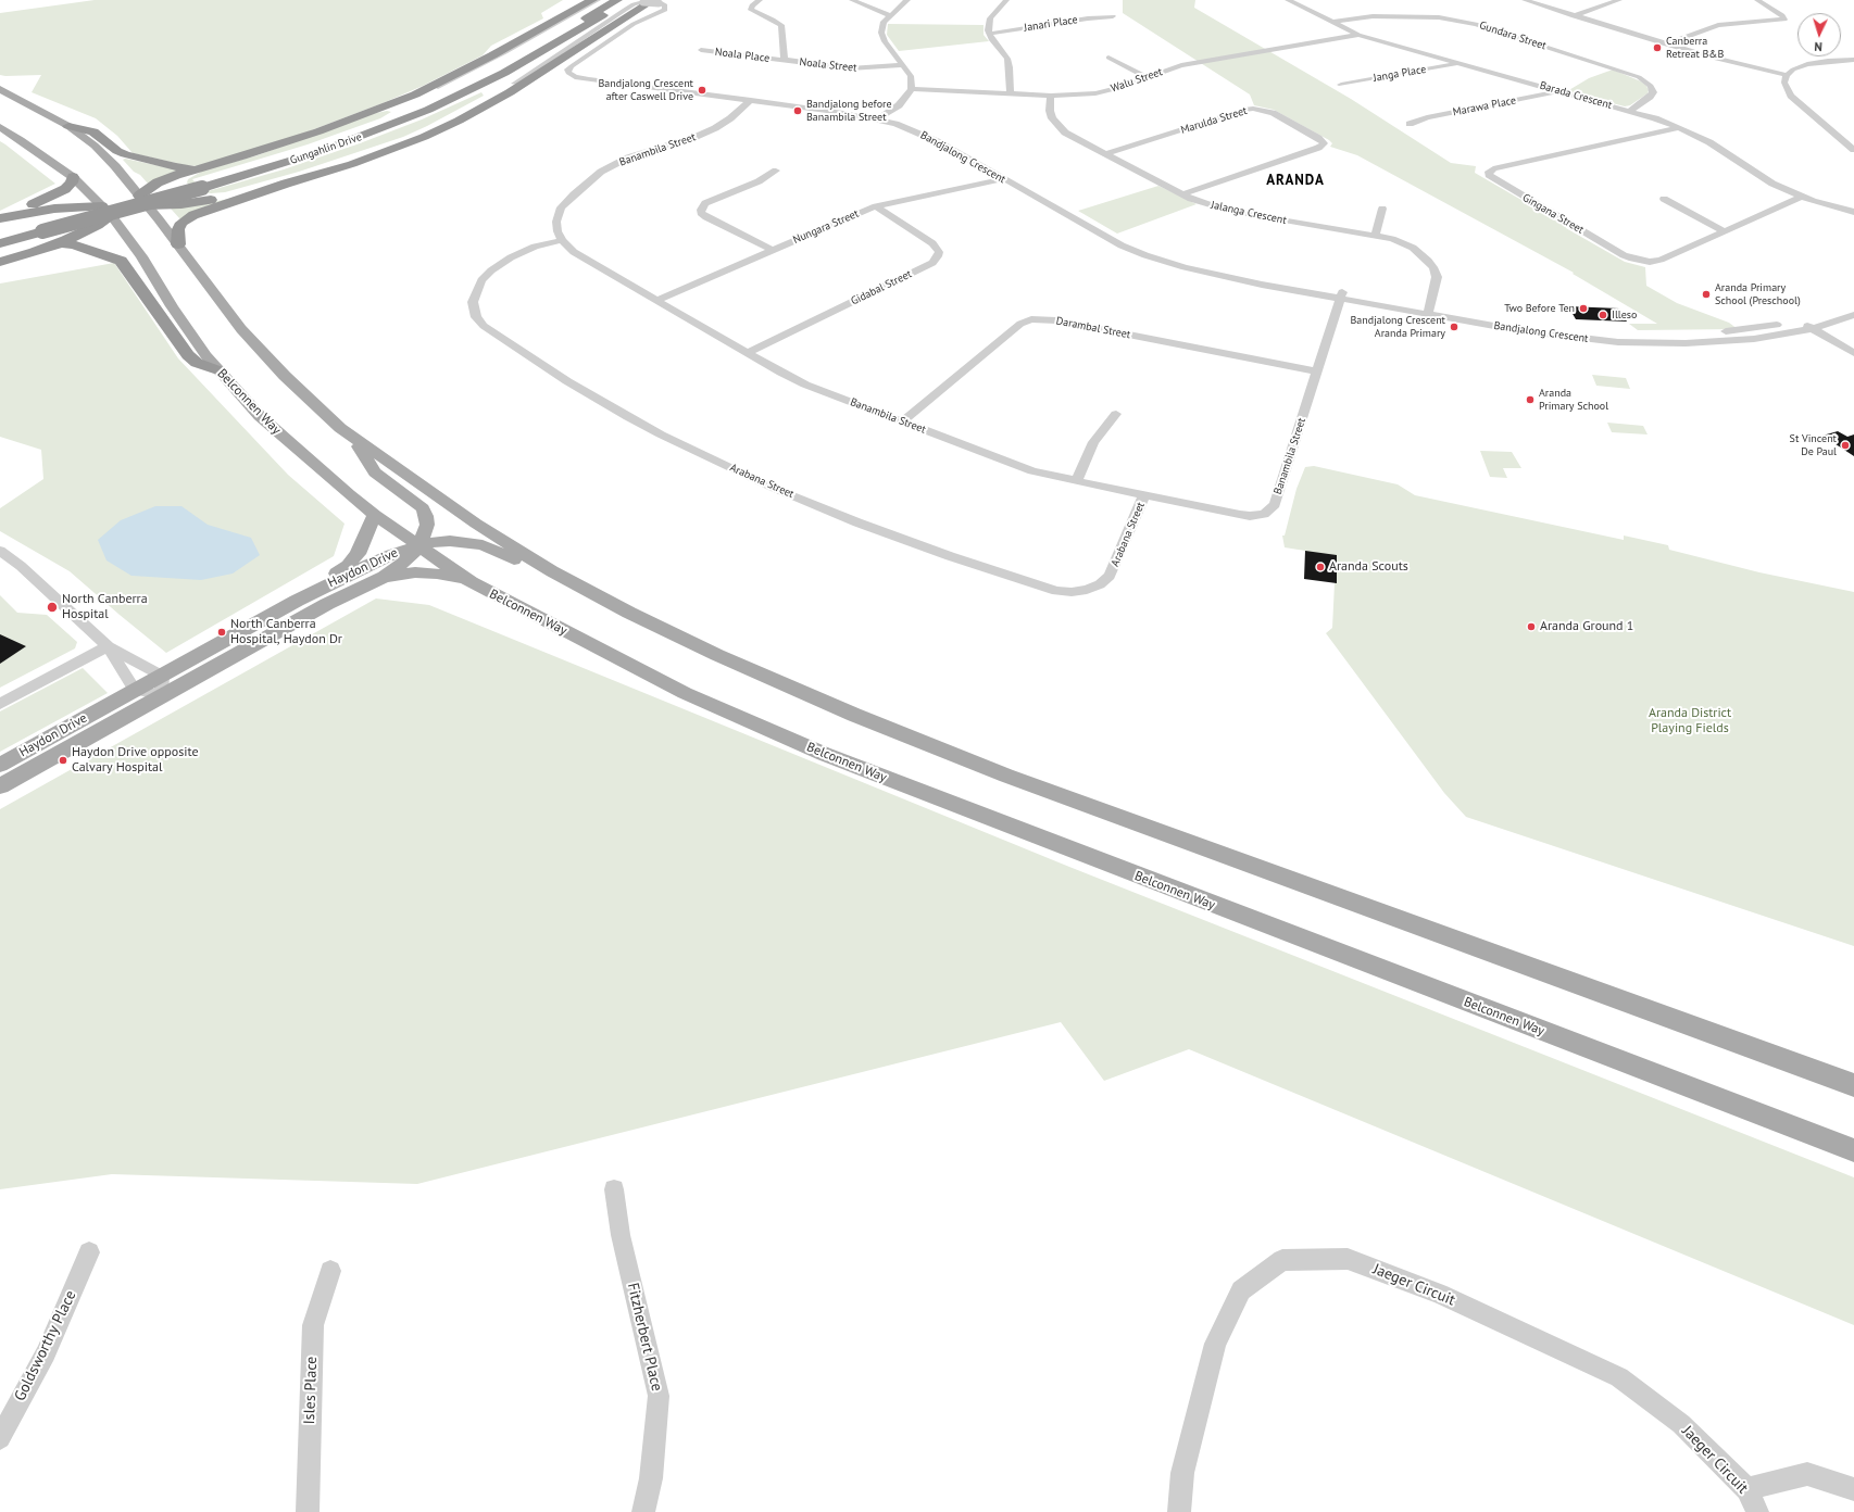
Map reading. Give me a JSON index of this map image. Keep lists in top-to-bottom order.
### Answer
{
  "streets": {
    "highway": ["Gungahlin Drive"],
    "main road": ["Belconnen Way", "Haydon Drive"],
    "street": [
      "Janari Place",
      "Gundara Street",
      "Noala Place",
      "Noala Street",
      "Janga Place",
      "Walu Street",
      "Barada Crescent",
      "Marawa Place",
      "Marulda Street",
      "Banambila Street",
      "Bandjalong Crescent",
      "Jalanga Crescent",
      "Gingana Street",
      "Nungara Street",
      "Gidabal Street",
      "Darambal Street",
      "Arabana Street",
      "Jaeger Circuit",
      "Fitzherbert Place",
      "Goldsworthy Place",
      "Isles Place"
    ]
  },
  "crossings": [
    ["Gundara Street", "Barada Crescent"],
    ["Noala Place", "Noala Street"],
    ["Janga Place", "Barada Crescent"],
    ["Walu Street", "Barada Crescent"],
    ["Walu Street", "Jalanga Crescent"],
    ["Barada Crescent", "Marawa Place"],
    ["Barada Crescent", "Gingana Street"],
    ["Marulda Street", "Jalanga Crescent"],
    ["Banambila Street", "Bandjalong Crescent"],
    ["Banambila Street", "Nungara Street"],
    ["Banambila Street", "Gidabal Street"],
    ["Banambila Street", "Darambal Street"],
    ["Banambila Street", "Arabana Street"],
    ["Bandjalong Crescent", "Jalanga Crescent"],
    ["Bandjalong Crescent", "Nungara Street"],
    ["Nungara Street", "Gidabal Street"],
    ["Belconnen Way", "Haydon Drive"]
  ],
  "districts": ["ARANDA"],
  "parks": ["Aranda District Playing Fields"],
  "places": [
    "Canberra Retreat B&B",
    "Bandjalong Crescent after Caswell Drive",
    "Bandjalong before Banambila Street",
    "Aranda Primary School (Preschool)",
    "Two Before Ten",
    "Illeso",
    "Bandjalong Crescent Aranda Primary",
    "Aranda Primary School",
    "St Vincent De Paul",
    "Aranda Scouts",
    "North Canberra Hospital",
    "Aranda Ground 1",
    "North Canberra Hospital, Haydon Dr",
    "Haydon Drive opposite Calvary Hospital"
  ],
  "north": "bottom"
}
